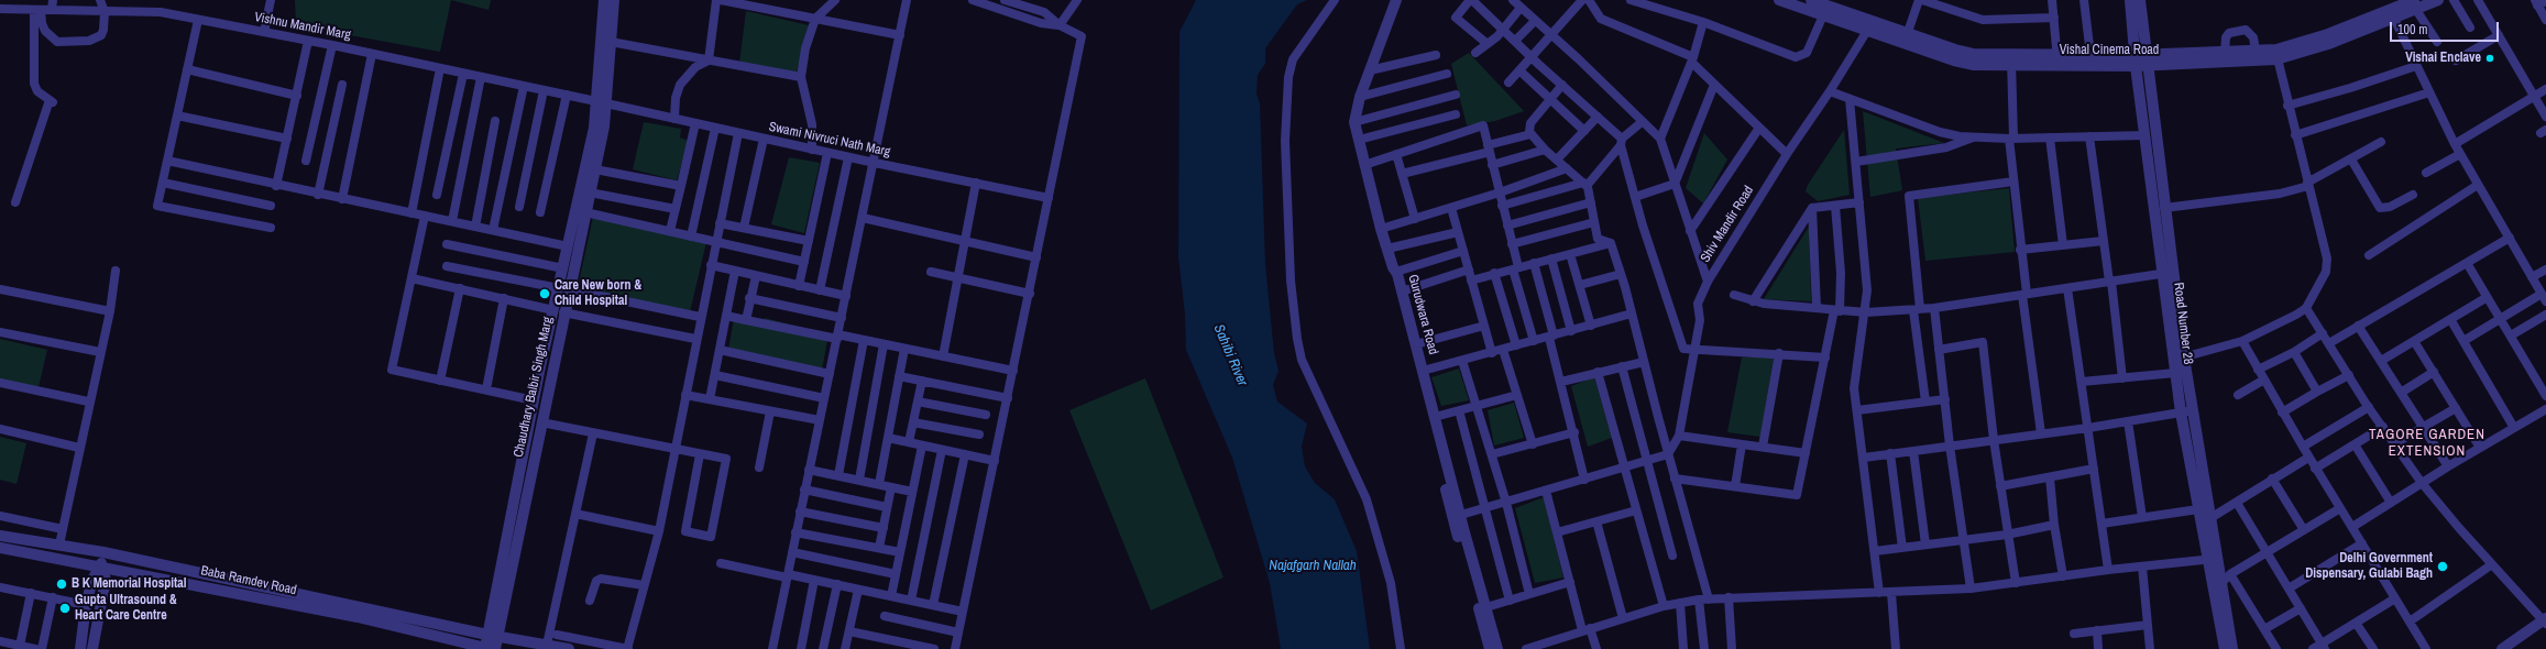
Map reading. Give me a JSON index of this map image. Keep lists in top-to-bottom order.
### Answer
{
  "streets": {
    "street": [
      "Vishnu Mandir Marg",
      "Vishal Cinema Road",
      "Swami Nivruci Nath Marg",
      "Shiv Mandir Road",
      "Gurudwara Road",
      "Road Number 28",
      "Chaudhary Balbir Singh Marg",
      "Baba Ramdev Road"
    ]
  },
  "crossings": [
    ["Vishnu Mandir Marg", "Swami Nivruci Nath Marg"],
    ["Vishnu Mandir Marg", "Chaudhary Balbir Singh Marg"],
    ["Vishal Cinema Road", "Shiv Mandir Road"],
    ["Vishal Cinema Road", "Road Number 28"],
    ["Swami Nivruci Nath Marg", "Chaudhary Balbir Singh Marg"],
    ["Chaudhary Balbir Singh Marg", "Baba Ramdev Road"]
  ],
  "districts": ["TAGORE GARDEN EXTENSION"],
  "water": ["Sahibi River", "Najafgarh Nallah"],
  "places": [
    "Vishai Enclave",
    "Care New born & Child Hospital",
    "Delhi Government Dispensary, Gulabi Bagh",
    "B K Memorial Hospital",
    "Gupta Ultrasound & Heart Care Centre"
  ],
  "scale_bar": "100 m"
}
